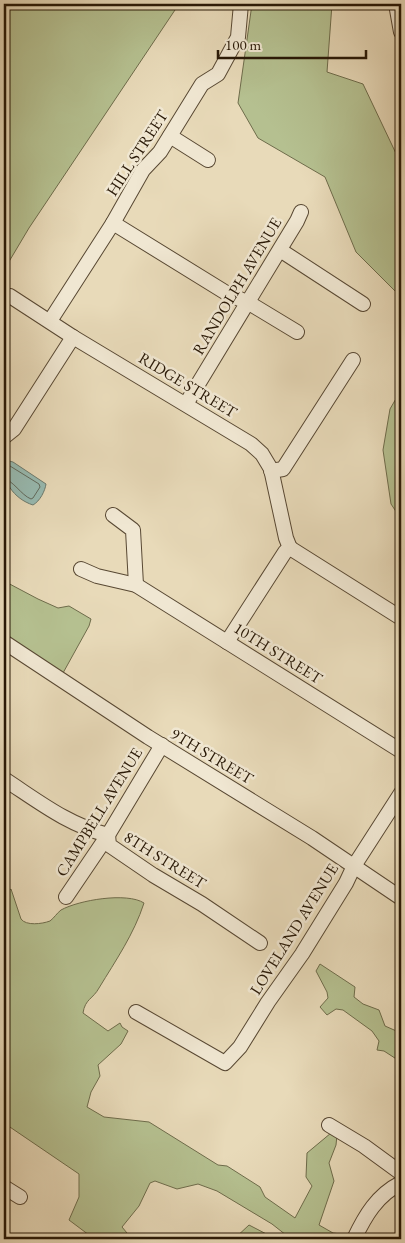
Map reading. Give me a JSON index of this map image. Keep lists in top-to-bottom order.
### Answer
{
  "streets": {
    "street": [
      "HILL STREET",
      "RANDOLPH AVENUE",
      "RIDGE STREET",
      "10TH STREET",
      "9TH STREET",
      "CAMPBELL AVENUE",
      "8TH STREET",
      "LOVELAND AVENUE"
    ]
  },
  "crossings": [
    ["HILL STREET", "RIDGE STREET"],
    ["RANDOLPH AVENUE", "RIDGE STREET"],
    ["9TH STREET", "CAMPBELL AVENUE"],
    ["9TH STREET", "LOVELAND AVENUE"],
    ["CAMPBELL AVENUE", "8TH STREET"]
  ],
  "scale_bar": "100 m"
}
